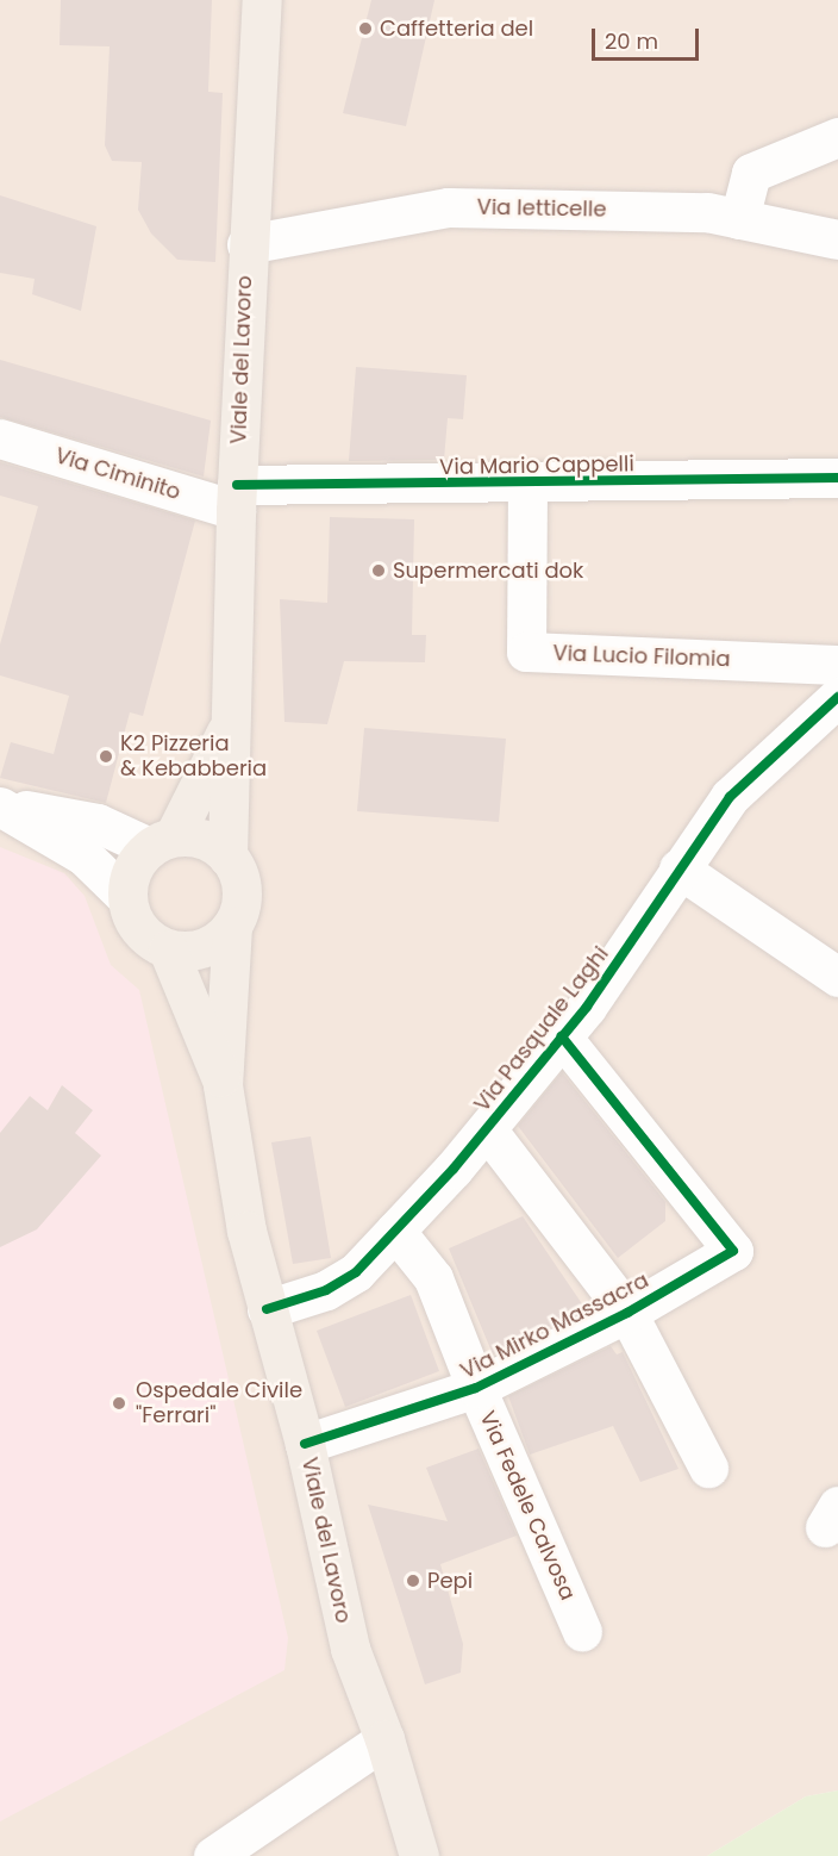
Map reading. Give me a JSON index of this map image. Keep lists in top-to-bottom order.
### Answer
{
  "streets": {
    "main road": ["Viale del Lavoro"],
    "street": [
      "Via Ietticelle",
      "Via Mario Cappelli",
      "Via Ciminito",
      "Via Lucio Filomia",
      "Via Pasquale Laghi",
      "Via Mirko Massacra",
      "Via Fedele Calvosa"
    ]
  },
  "crossings": [
    ["Via Ietticelle", "Viale del Lavoro"],
    ["Viale del Lavoro", "Via Mario Cappelli"],
    ["Viale del Lavoro", "Via Ciminito"],
    ["Viale del Lavoro", "Via Pasquale Laghi"],
    ["Viale del Lavoro", "Via Mirko Massacra"],
    ["Via Mario Cappelli", "Via Ciminito"],
    ["Via Mario Cappelli", "Via Lucio Filomia"],
    ["Via Pasquale Laghi", "Via Mirko Massacra"],
    ["Via Pasquale Laghi", "Via Fedele Calvosa"],
    ["Via Mirko Massacra", "Via Fedele Calvosa"]
  ],
  "places": [
    "Caffetteria del",
    "Supermercati dok",
    "K2 Pizzeria & Kebabberia",
    "Ospedale Civile \"Ferrari\"",
    "Pepi"
  ],
  "scale_bar": "20 m"
}
